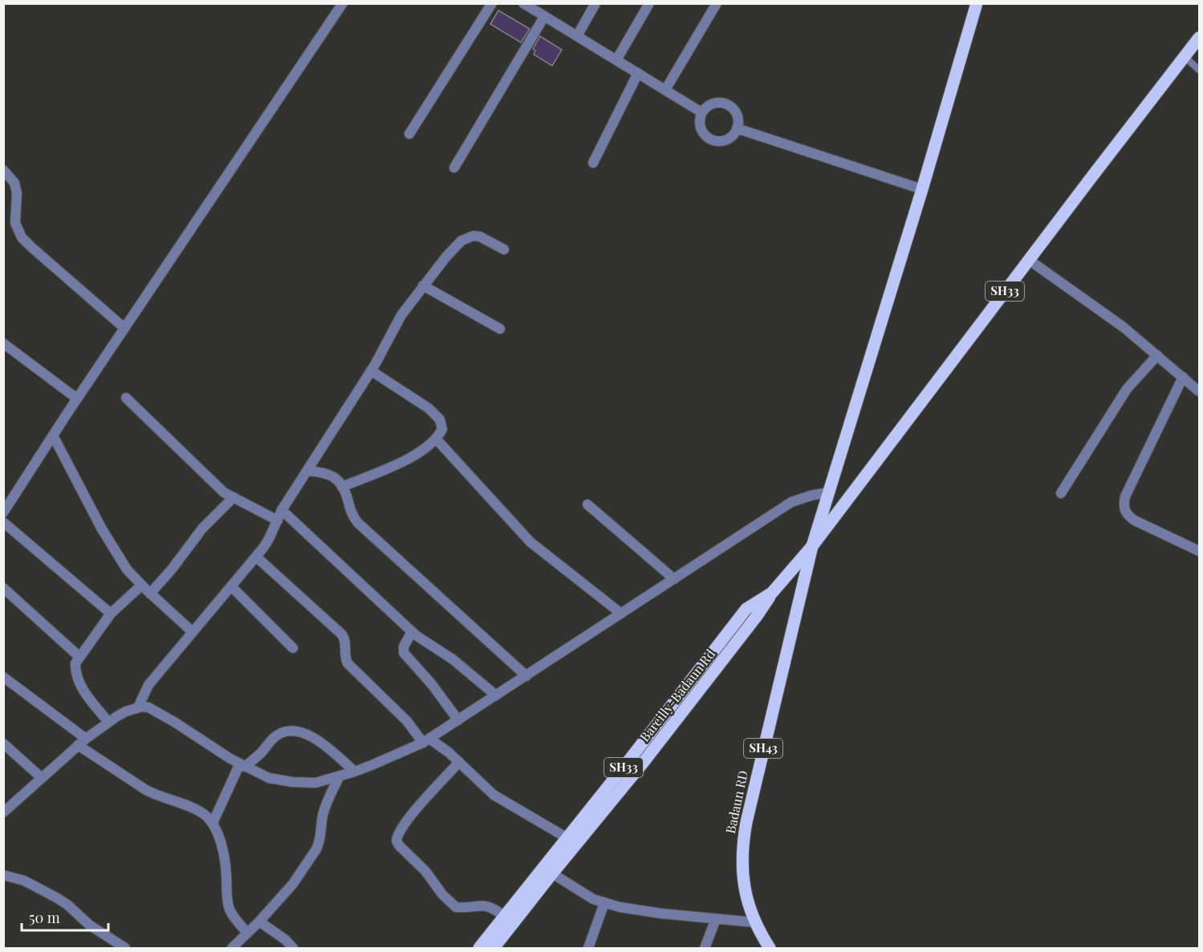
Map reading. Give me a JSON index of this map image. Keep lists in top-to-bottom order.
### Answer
{
  "streets": {
    "main road": [
      "SH33",
      "Bareilly-Badaun Rd",
      "SH43",
      "Badaun RD"
    ]
  },
  "crossings": [
    ["SH33", "Bareilly-Badaun Rd"],
    ["SH33", "Badaun RD"]
  ],
  "scale_bar": "50 m"
}
